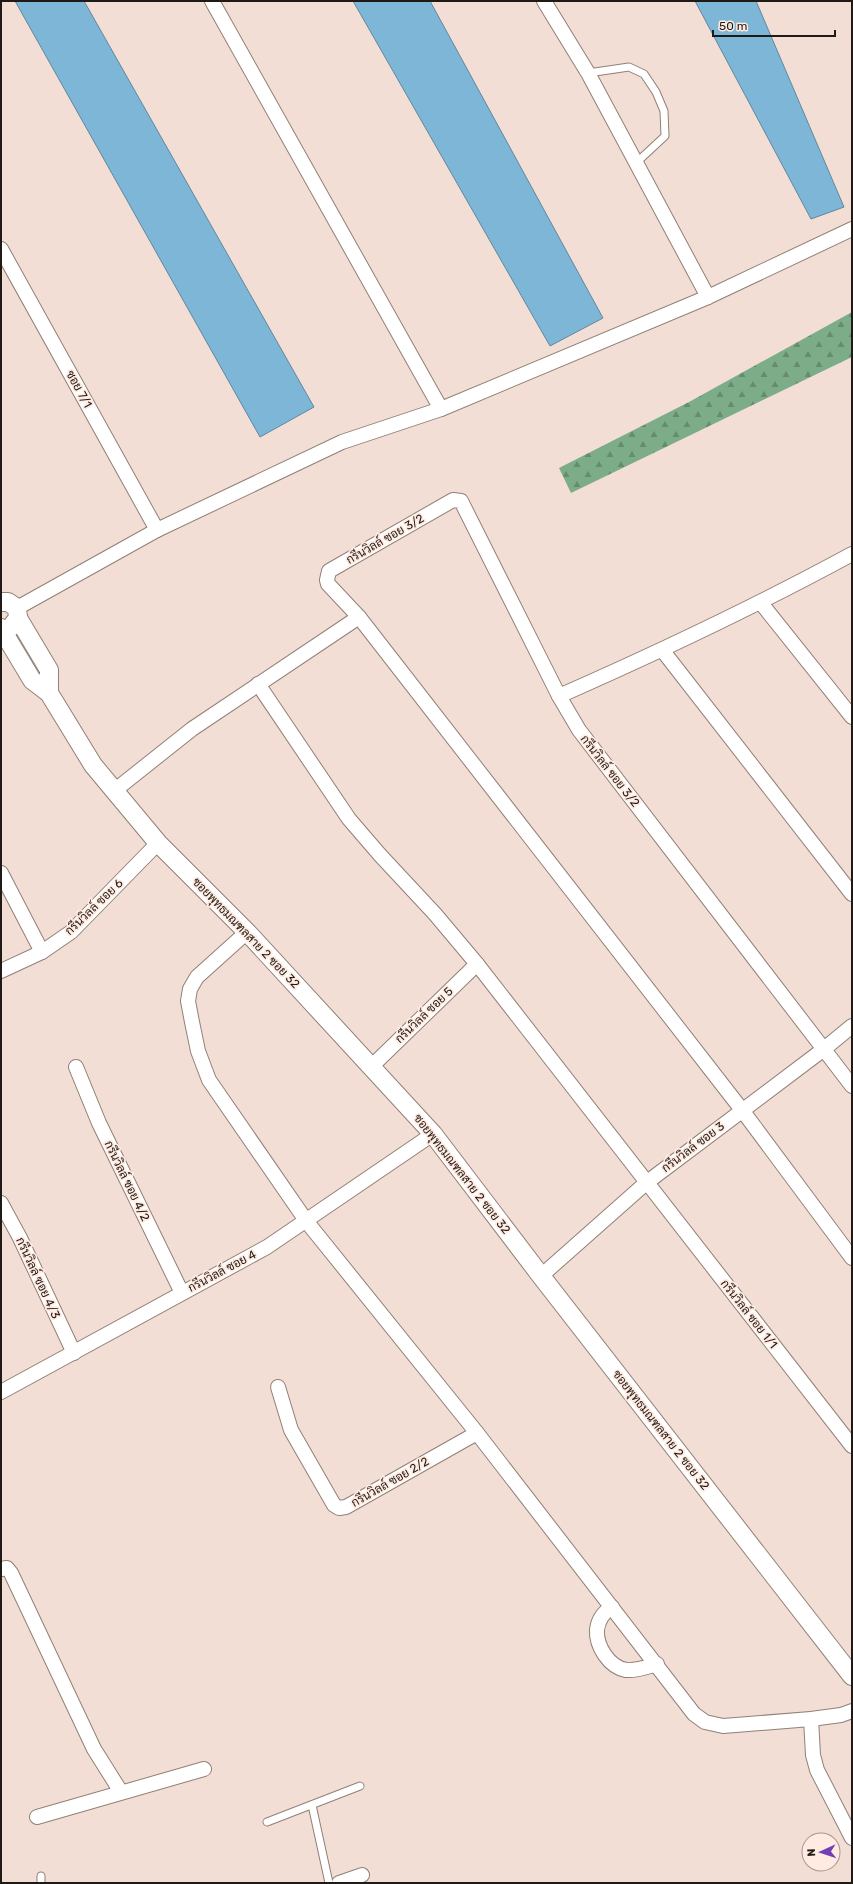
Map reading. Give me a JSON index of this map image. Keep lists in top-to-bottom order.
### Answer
{
  "streets": {
    "street": [
      "ซอย 7/1",
      "กรีนวิลล์ ซอย 3/2",
      "กรีนวิลล์ ซอย 6",
      "ซอยพุทธมณฑลสาย 2 ซอย 32",
      "กรีนวิลล์ ซอย 5",
      "กรีนวิลล์ ซอย 3",
      "กรีนวิลล์ ซอย 4/2",
      "กรีนวิลล์ ซอย 4",
      "กรีนวิลล์ ซอย 4/3",
      "กรีนวิลล์ ซอย 1/1",
      "กรีนวิลล์ ซอย 2/2"
    ]
  },
  "crossings": [
    ["กรีนวิลล์ ซอย 3/2", "กรีนวิลล์ ซอย 3"],
    ["กรีนวิลล์ ซอย 6", "ซอยพุทธมณฑลสาย 2 ซอย 32"],
    ["ซอยพุทธมณฑลสาย 2 ซอย 32", "กรีนวิลล์ ซอย 5"],
    ["ซอยพุทธมณฑลสาย 2 ซอย 32", "กรีนวิลล์ ซอย 3"],
    ["ซอยพุทธมณฑลสาย 2 ซอย 32", "กรีนวิลล์ ซอย 4"],
    ["กรีนวิลล์ ซอย 5", "กรีนวิลล์ ซอย 1/1"],
    ["กรีนวิลล์ ซอย 3", "กรีนวิลล์ ซอย 1/1"],
    ["กรีนวิลล์ ซอย 4/2", "กรีนวิลล์ ซอย 4"],
    ["กรีนวิลล์ ซอย 4", "กรีนวิลล์ ซอย 4/3"]
  ],
  "scale_bar": "50 m",
  "north": "left"
}
